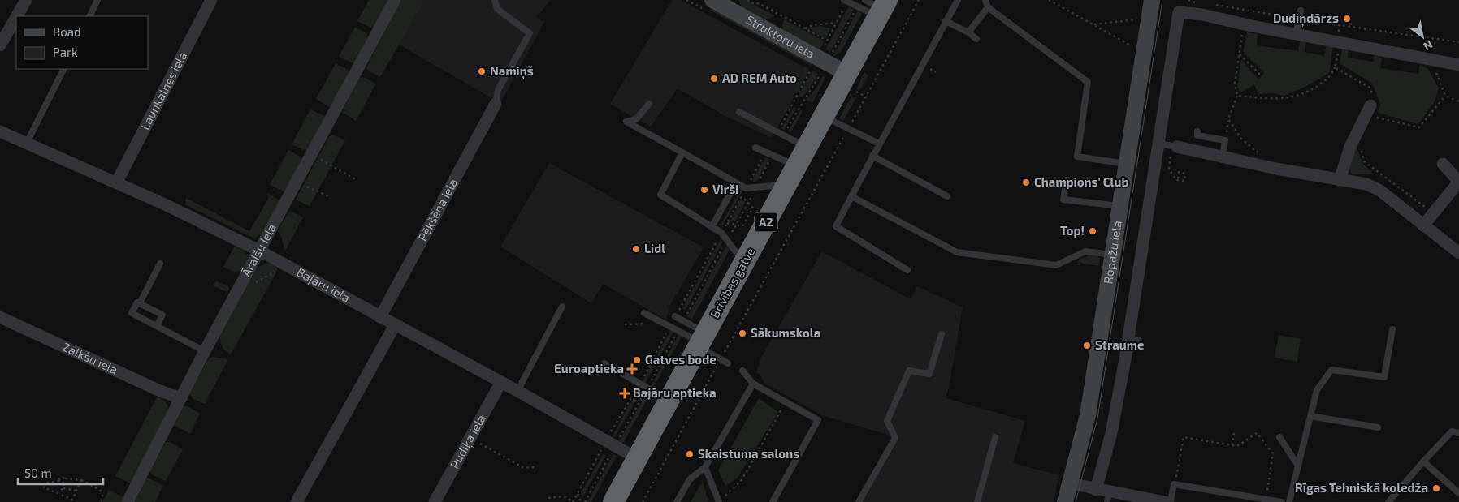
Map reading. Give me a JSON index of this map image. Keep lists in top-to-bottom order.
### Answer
{
  "streets": {
    "highway": ["A2", "Brīvības gatve"],
    "street": [
      "Struktoru iela",
      "Launkalnes iela",
      "Pēkšēna iela",
      "Āraišu iela",
      "Ropažu iela",
      "Bajāru iela",
      "Zalkšu iela",
      "Pudiķa iela"
    ]
  },
  "crossings": [
    ["Struktoru iela", "Brīvības gatve"],
    ["Launkalnes iela", "Bajāru iela"],
    ["Pēkšēna iela", "Bajāru iela"],
    ["Āraišu iela", "Bajāru iela"],
    ["Āraišu iela", "Zalkšu iela"],
    ["Brīvības gatve", "Bajāru iela"],
    ["Bajāru iela", "Pudiķa iela"]
  ],
  "places": {
    "other": [
      "Dudiņdārzs",
      "Namiņš",
      "AD REM Auto",
      "Champions' Club",
      "Virši",
      "Top!",
      "Lidl",
      "Sākumskola",
      "Straume",
      "Gatves bode",
      "Skaistuma salons",
      "Rīgas Tehniskā koledža"
    ],
    "health": ["Euroaptieka", "Bajāru aptieka"]
  },
  "legend": ["Road", "Park"],
  "scale_bar": "50 m",
  "north": "bottom right"
}
